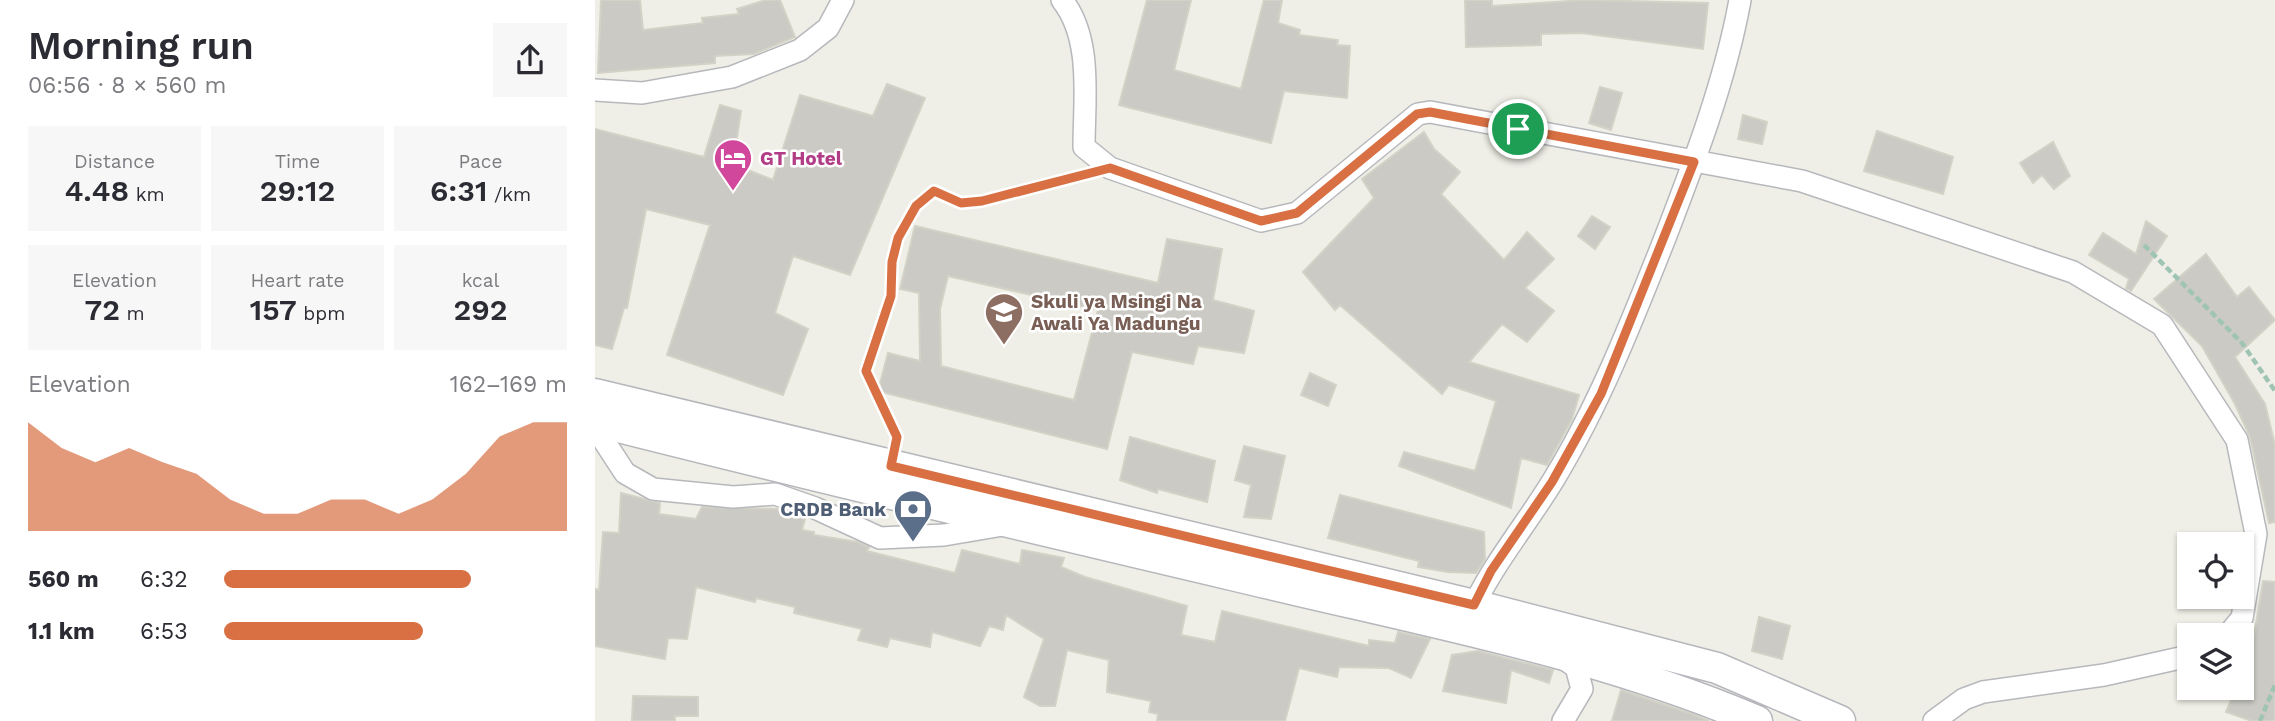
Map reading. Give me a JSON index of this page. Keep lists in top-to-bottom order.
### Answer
{
  "places": {
    "hotel": ["GT Hotel"],
    "school or university": ["Skuli ya Msingi Na Awali Ya Madungu"],
    "bank": ["CRDB Bank"]
  },
  "page": {
    "heading": ["Morning run", "06:56 · 8 × 560 m"],
    "stats": [
      ["Distance", "4.48 km"],
      ["Time", "29:12"],
      ["Pace", "6:31 /km"],
      ["Elevation", "72 m"],
      ["Heart rate", "157 bpm"],
      ["kcal", "292"]
    ],
    "chart": ["Elevation", "162–169 m"],
    "list": [
      {
        "name": "560 m",
        "note": "6:32"
      },
      {
        "name": "1.1 km",
        "note": "6:53"
      }
    ]
  }
}
